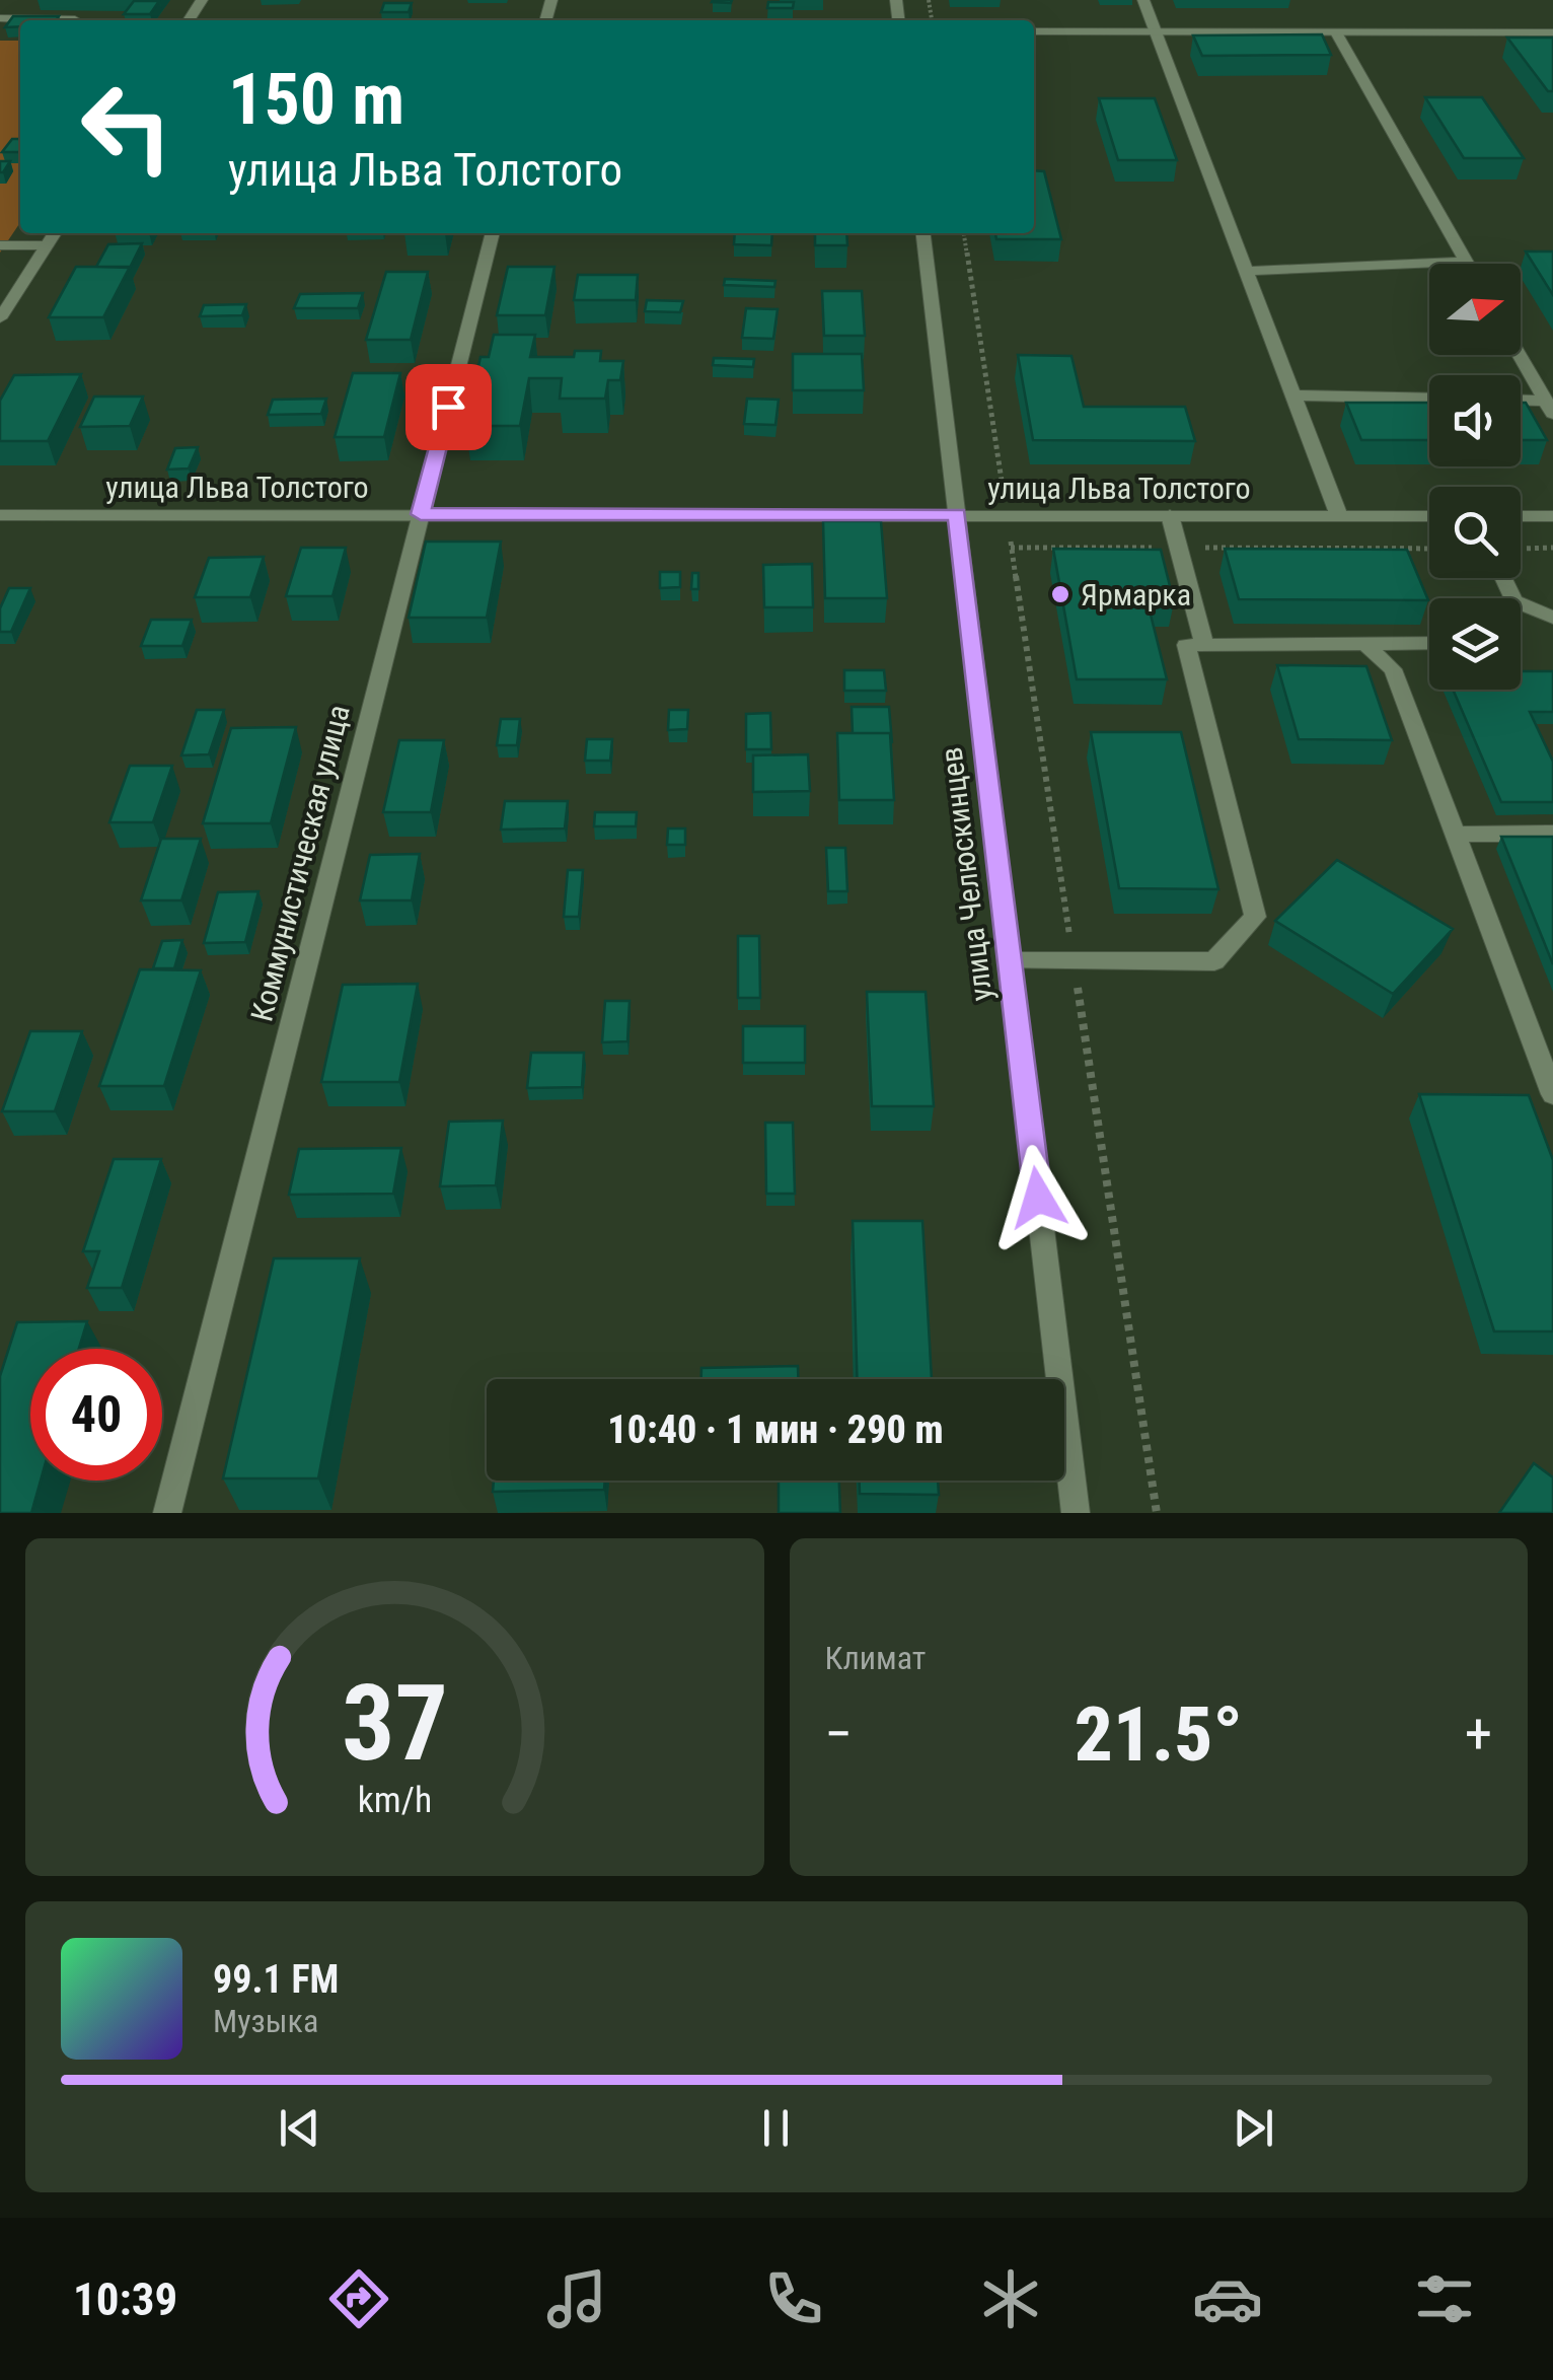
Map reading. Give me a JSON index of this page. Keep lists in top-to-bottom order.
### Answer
{
  "streets": {
    "street": ["улица Льва Толстого", "Коммунистическая улица", "улица Челюскинцев"]
  },
  "crossings": [
    ["улица Льва Толстого", "Коммунистическая улица"],
    ["улица Льва Толстого", "улица Челюскинцев"]
  ],
  "places": ["Ярмарка"],
  "north": "right",
  "page": {
    "turn": ["150 m", "улица Льва Толстого"],
    "limit": "40",
    "trip": "10:40 · 1 мин · 290 m",
    "tile": "Климат",
    "heat": ["−", "21.5°", "+"],
    "song": ["99.1 FM", "Музыка"],
    "tabs": "10:39",
    "gauge": ["37", "km/h"]
  }
}
